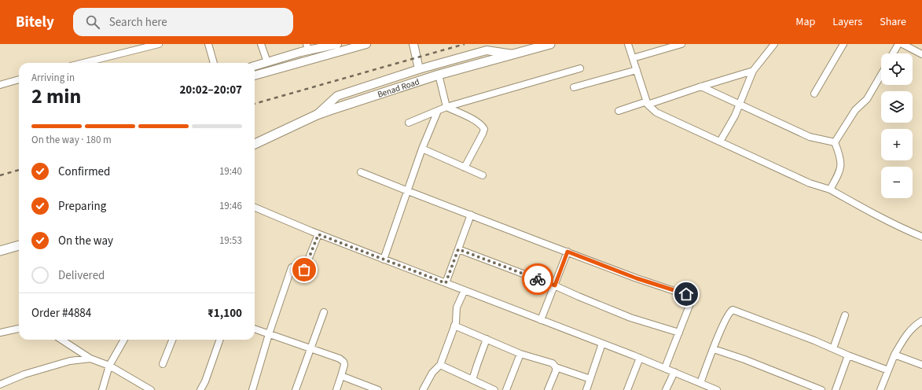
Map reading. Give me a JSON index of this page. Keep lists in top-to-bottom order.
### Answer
{
  "streets": {
    "main road": ["Benad Road"]
  },
  "page": {
    "header": "Bitely",
    "search": "Search here",
    "nav": ["Map", "Layers", "Share"],
    "map_buttons": ["+", "−"],
    "heading": ["2 min", "Arriving in", "20:02–20:07"],
    "panel": ["Order #4884", "₹1,100"],
    "bar": "On the way · 180 m",
    "list": [
      ["Confirmed", "19:40"],
      ["Preparing", "19:46"],
      ["On the way", "19:53"],
      "Delivered"
    ]
  }
}
